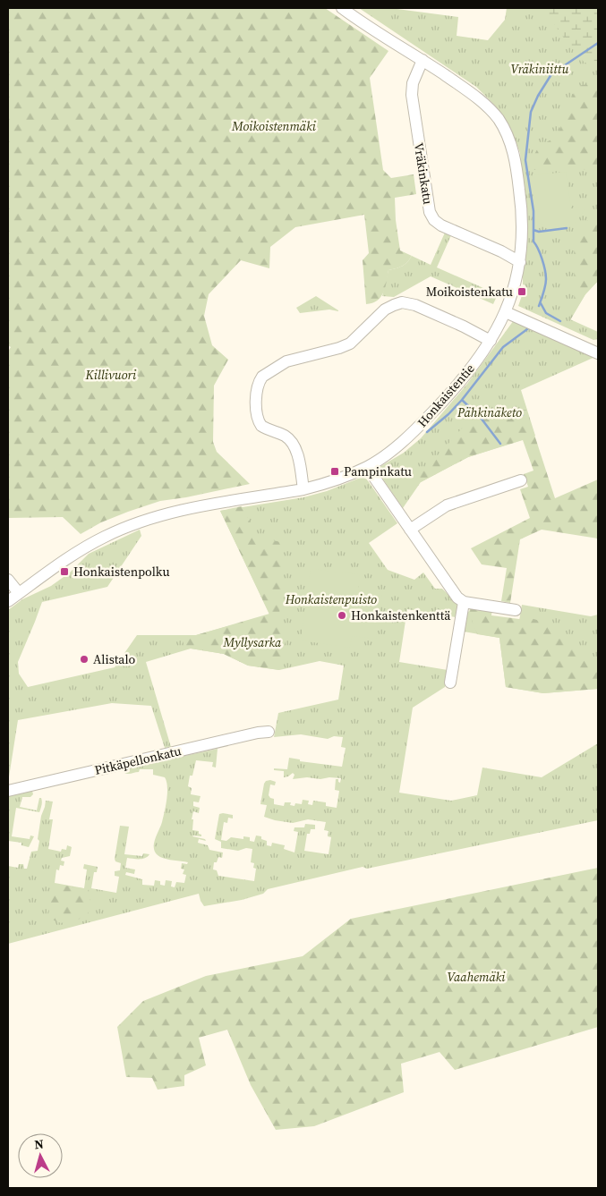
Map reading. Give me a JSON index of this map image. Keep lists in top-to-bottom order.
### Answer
{
  "streets": {
    "street": ["Vräkinkatu", "Honkaistentie", "Pitkäpellonkatu"]
  },
  "crossings": [
    ["Vräkinkatu", "Honkaistentie"]
  ],
  "parks": [
    "Vräkiniittu",
    "Moikoistenmäki",
    "Killivuori",
    "Pähkinäketo",
    "Honkaistenpuisto",
    "Myllysarka",
    "Vaahemäki"
  ],
  "places": {
    "transit": ["Moikoistenkatu", "Pampinkatu", "Honkaistenpolku"],
    "other": ["Honkaistenkenttä", "Alistalo"]
  },
  "north": "top"
}
